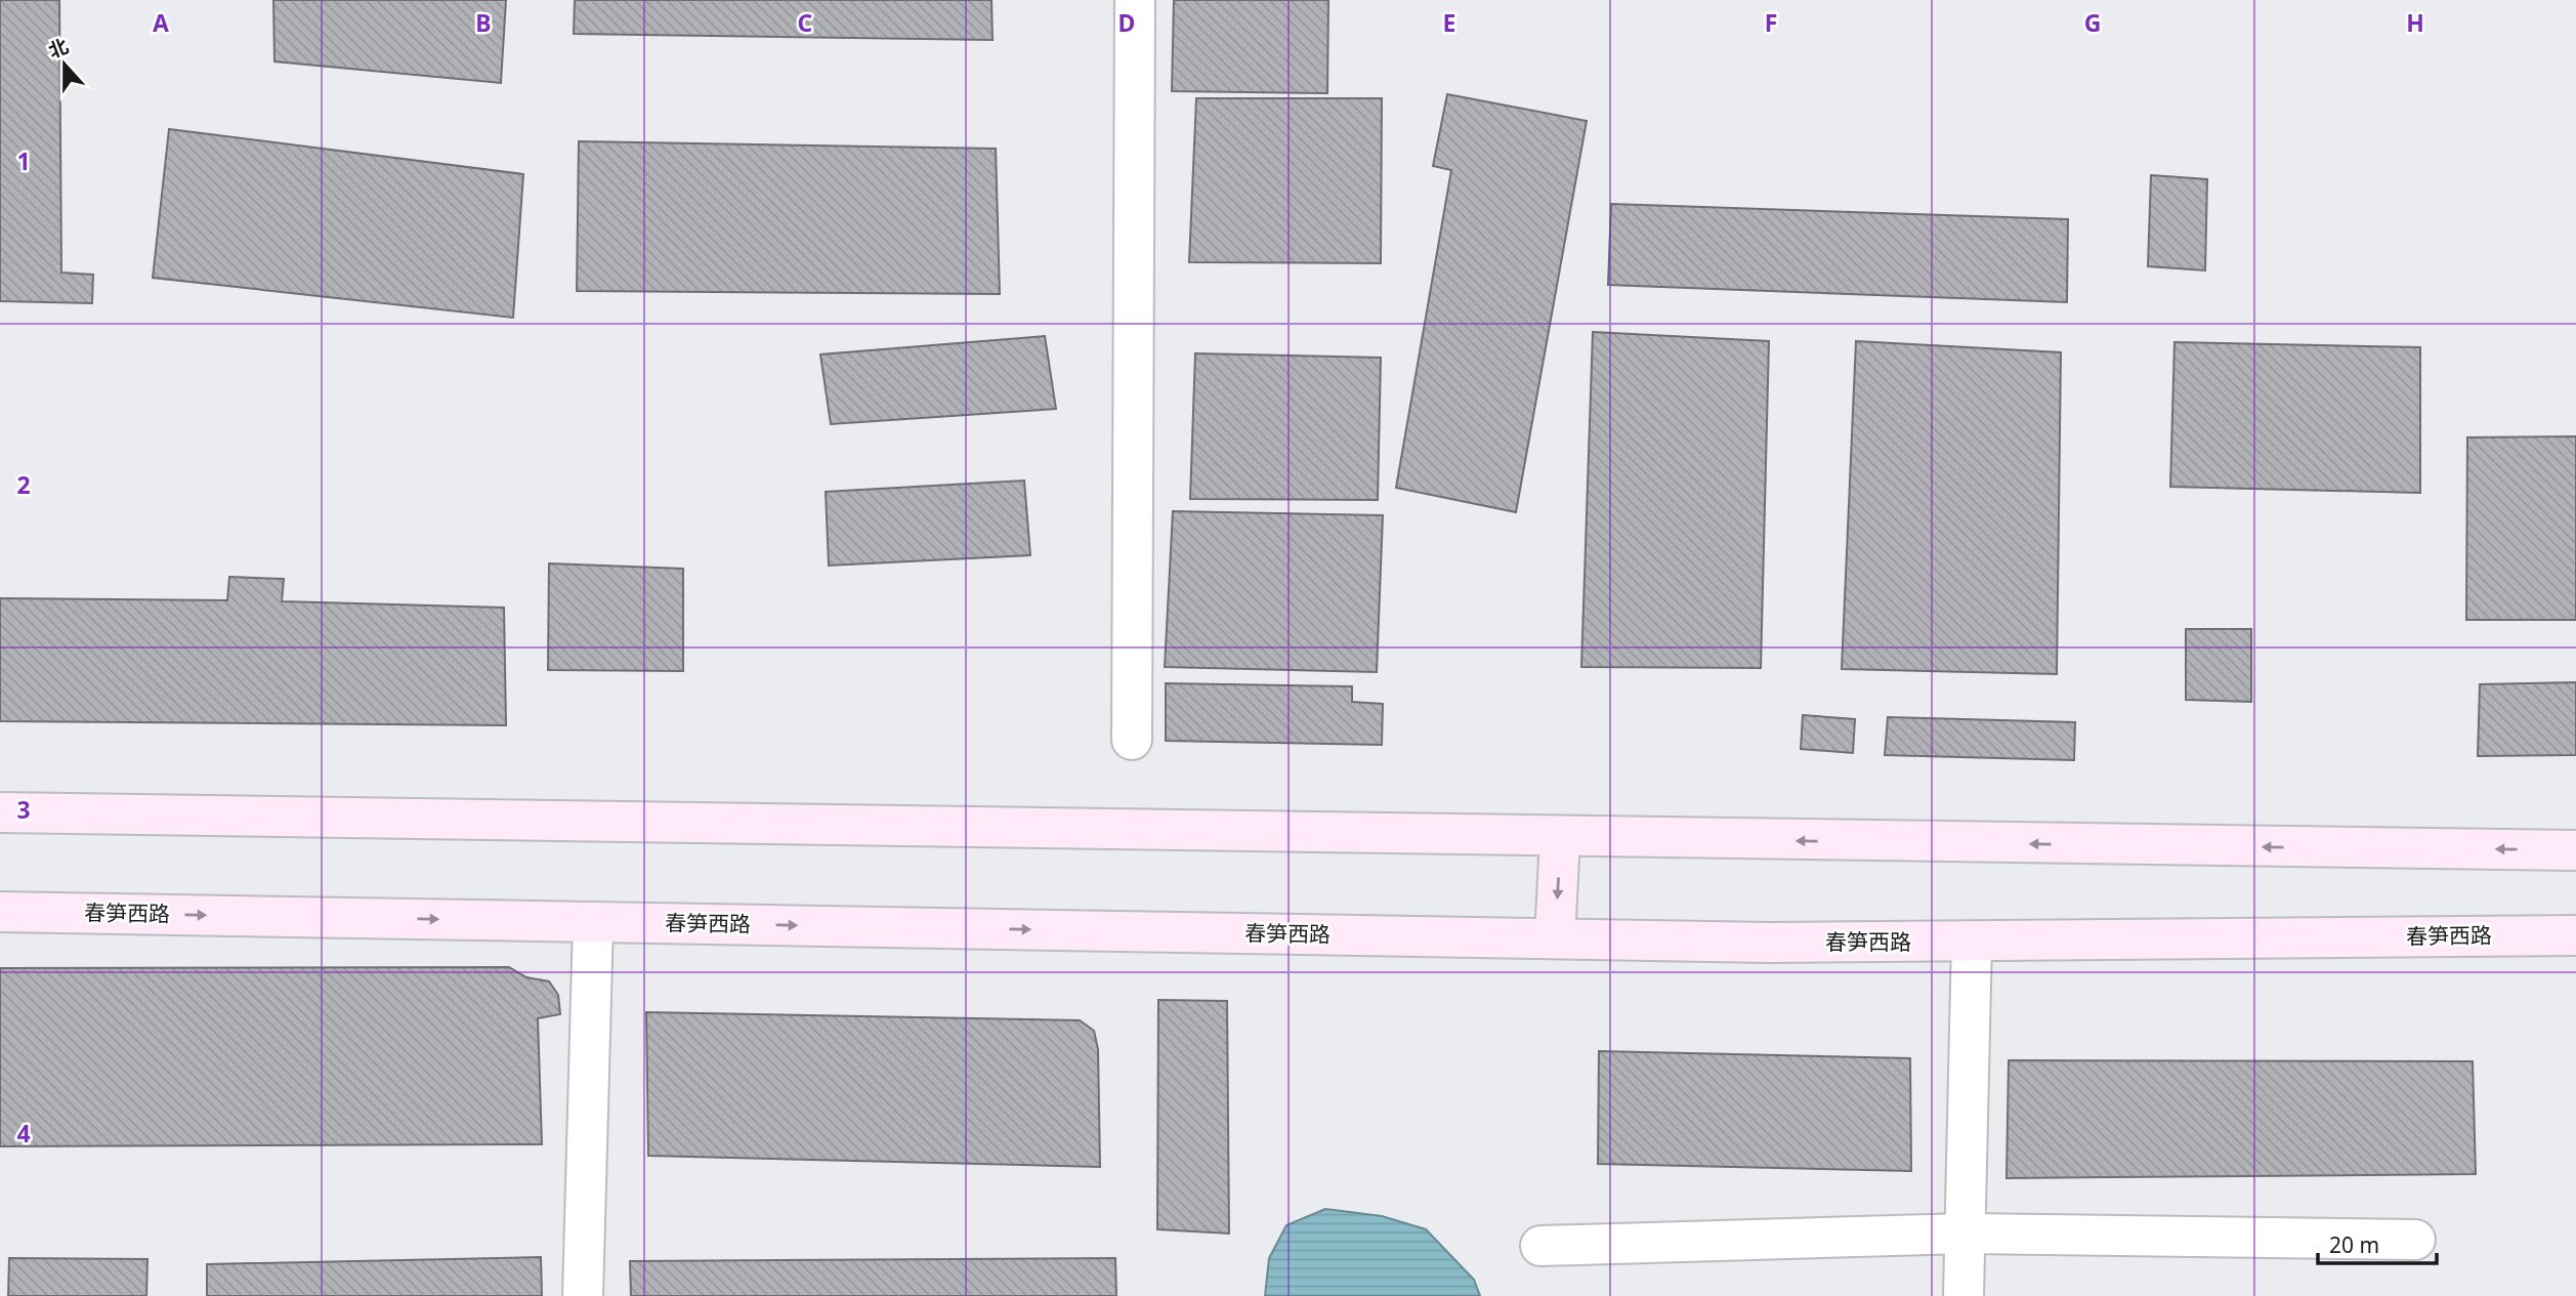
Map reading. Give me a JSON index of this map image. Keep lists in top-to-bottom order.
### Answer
{
  "streets": {
    "main road": ["春笋西路"]
  },
  "scale_bar": "20 m",
  "north": "top",
  "grid": {
    "columns": [
      "A",
      "B",
      "C",
      "D",
      "E",
      "F",
      "G",
      "H"
    ],
    "rows": [
      "1",
      "2",
      "3",
      "4"
    ]
  }
}
